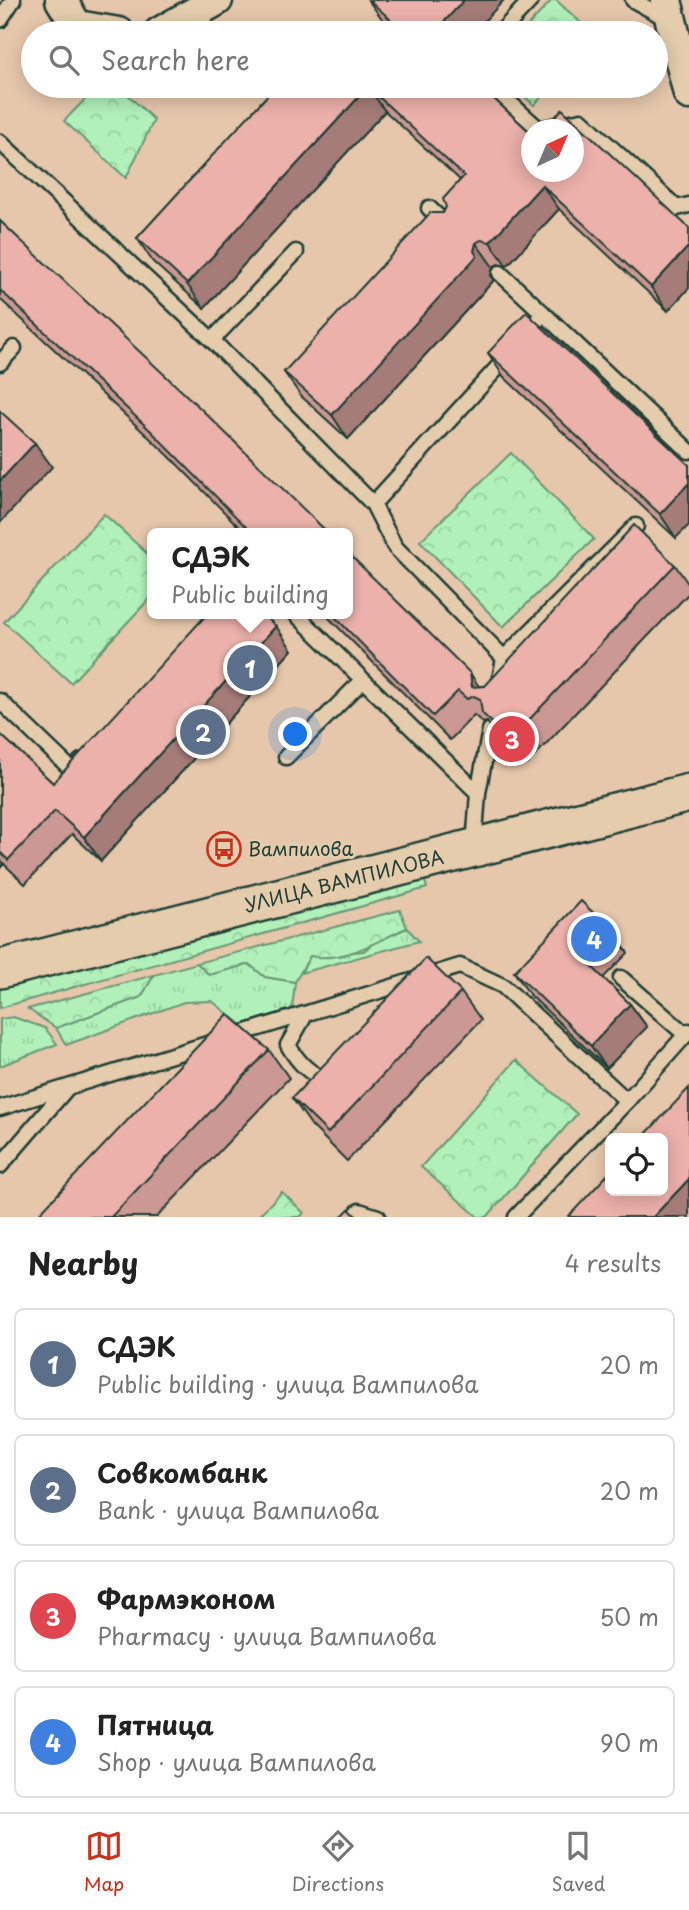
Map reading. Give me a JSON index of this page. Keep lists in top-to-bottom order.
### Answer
{
  "streets": {
    "street": ["УЛИЦА ВАМПИЛОВА"]
  },
  "places": {
    "bus stop": ["Вампилова"]
  },
  "north": "top right",
  "page": {
    "search": "Search here",
    "popup": ["СДЭК", "Public building"],
    "pins": [
      "1",
      "2",
      "3",
      "4"
    ],
    "heading": ["Nearby", "4 results"],
    "list": [
      {
        "mark": "1",
        "name": "СДЭК",
        "note": "Public building · улица Вампилова",
        "value": "20 m"
      },
      {
        "mark": "2",
        "name": "Совкомбанк",
        "note": "Bank · улица Вампилова",
        "value": "20 m"
      },
      {
        "mark": "3",
        "name": "Фармэконом",
        "note": "Pharmacy · улица Вампилова",
        "value": "50 m"
      },
      {
        "mark": "4",
        "name": "Пятница",
        "note": "Shop · улица Вампилова",
        "value": "90 m"
      }
    ],
    "nav": ["Map", "Directions", "Saved"]
  }
}
